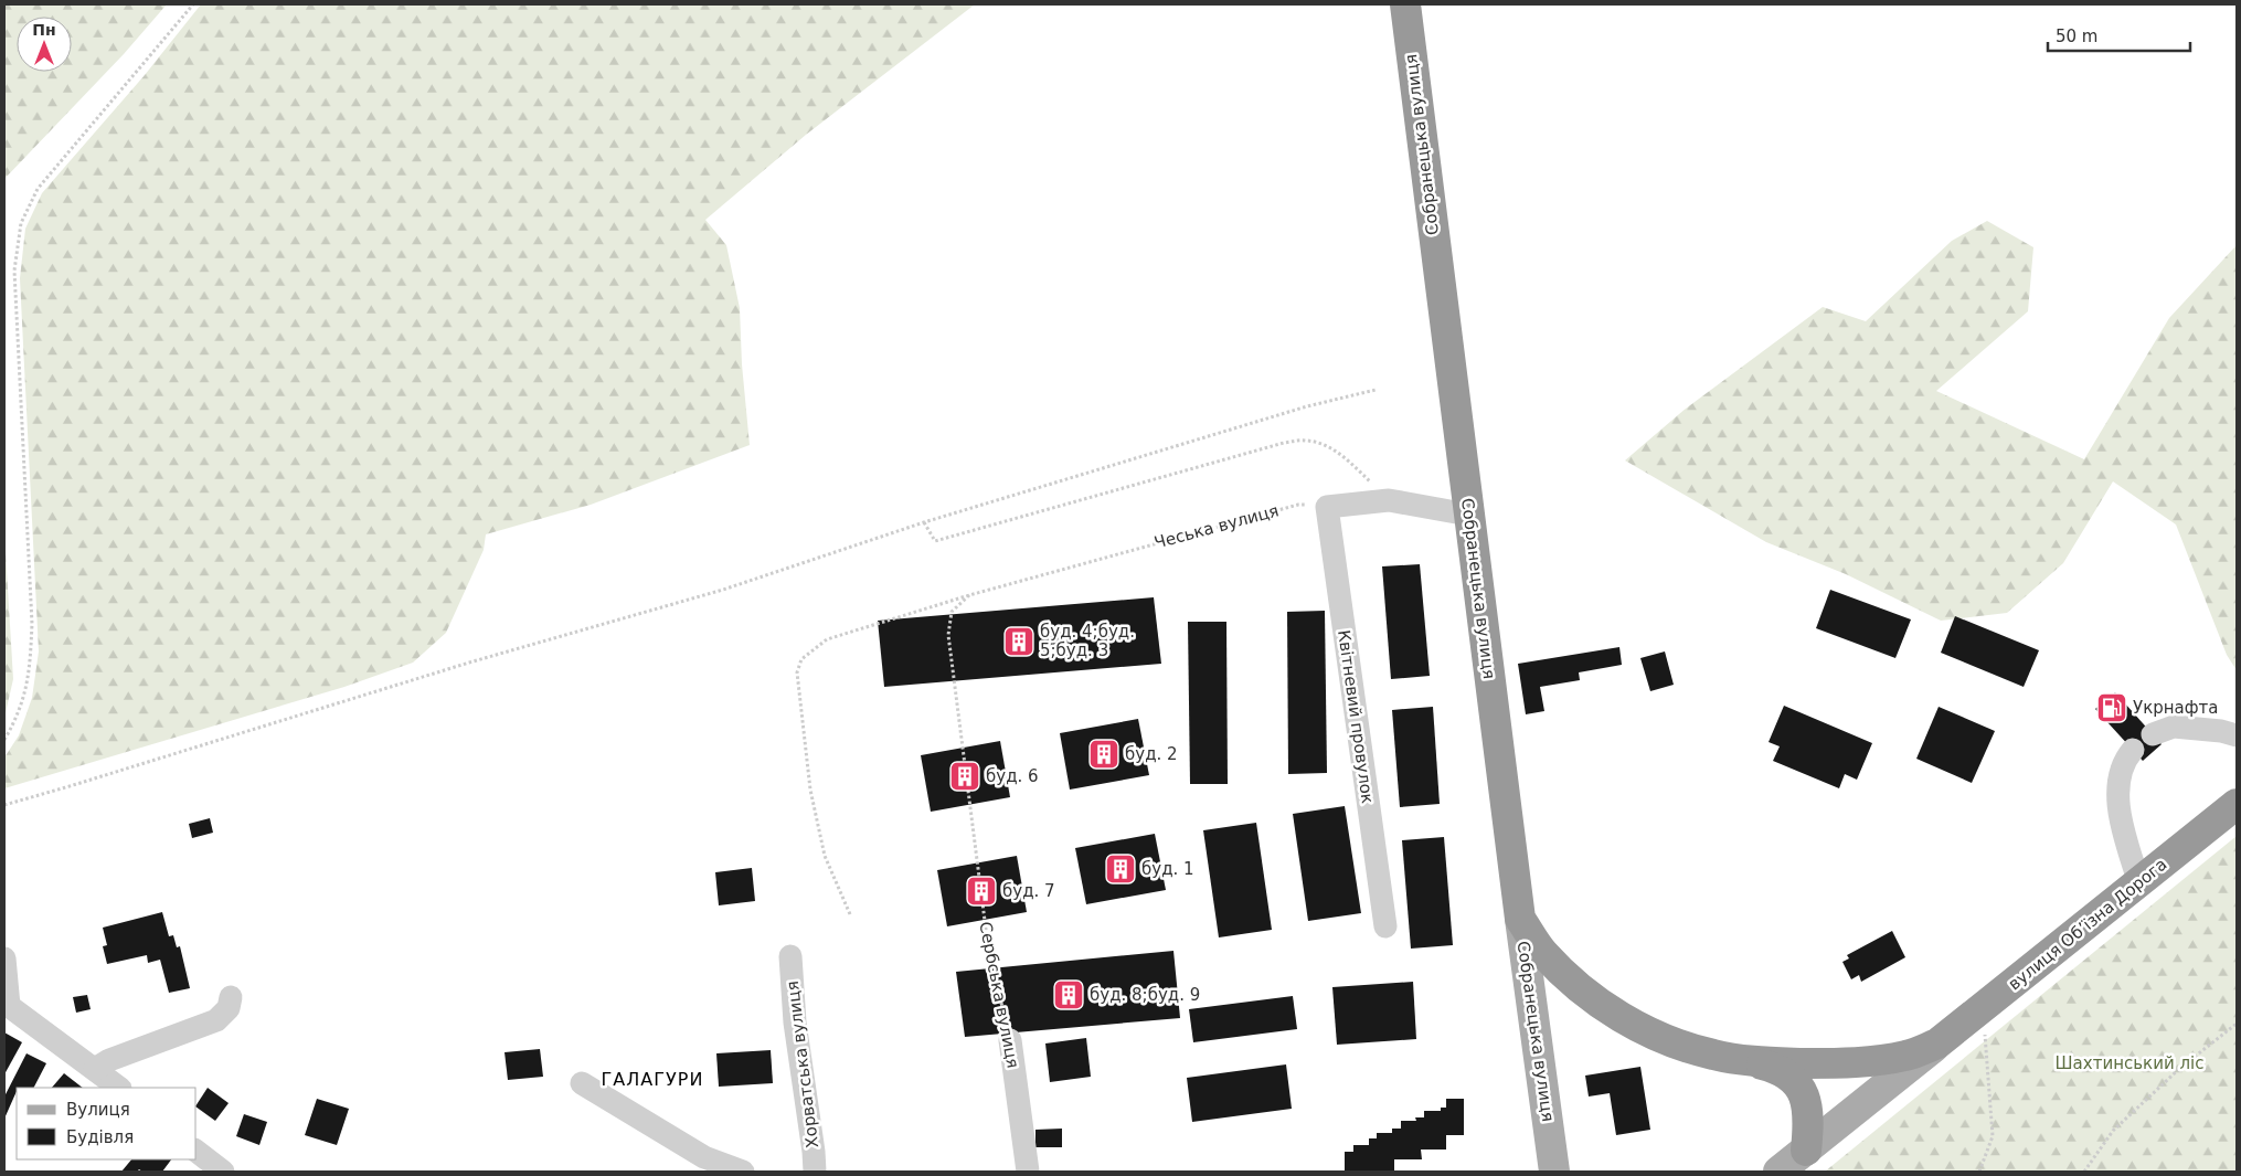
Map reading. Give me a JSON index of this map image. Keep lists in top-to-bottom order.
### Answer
{
  "streets": {
    "highway": ["Собранецька вулиця", "вулиця Обʼїзна Дорога"],
    "street": ["Квітневий провулок", "Сербська вулиця", "Хорватська вулиця"],
    "path": ["Чеська вулиця"]
  },
  "crossings": [
    ["Собранецька вулиця", "вулиця Обʼїзна Дорога"],
    ["Чеська вулиця", "Квітневий провулок"],
    ["Чеська вулиця", "Сербська вулиця"]
  ],
  "districts": ["ГАЛАГУРИ"],
  "parks": ["Шахтинський ліс"],
  "places": {
    "building": [
      "буд. 4;буд. 5;буд. 3",
      "буд. 2",
      "буд. 6",
      "буд. 1",
      "буд. 7",
      "буд. 8;буд. 9"
    ],
    "fuel station": ["Укрнафта"]
  },
  "legend": ["Вулиця", "Будівля"],
  "scale_bar": "50 m",
  "north": "top"
}
